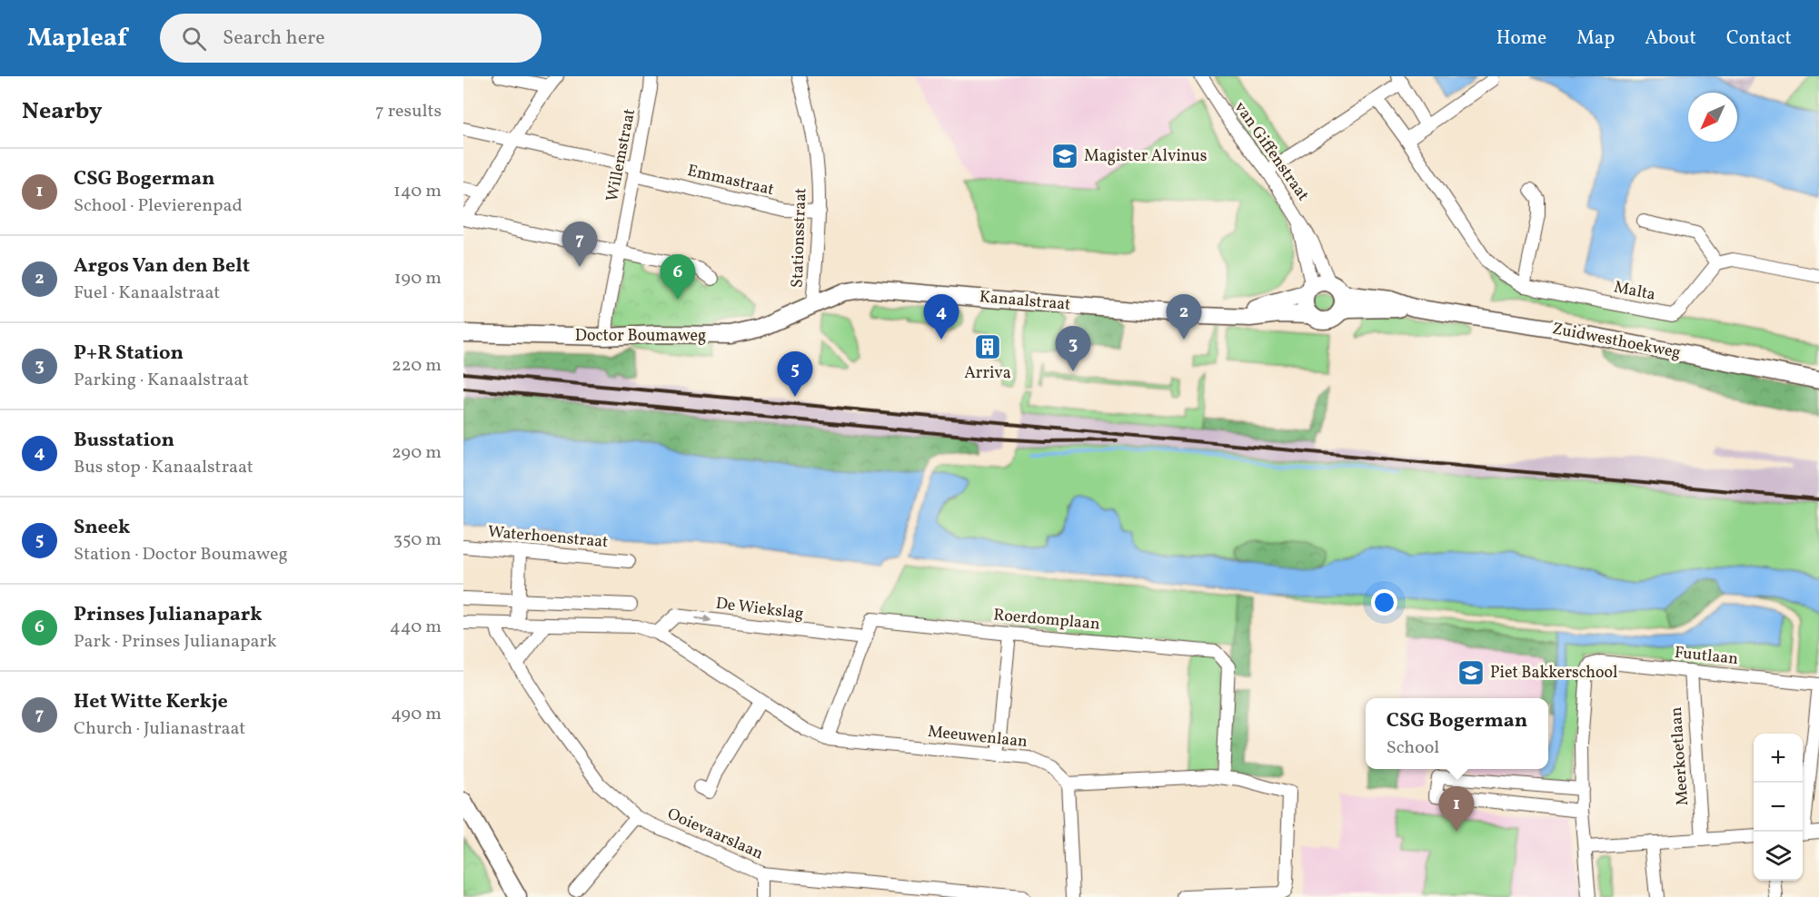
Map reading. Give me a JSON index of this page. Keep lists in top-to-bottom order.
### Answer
{
  "streets": {
    "main road": ["Kanaalstraat", "Doctor Boumaweg", "Zuidwesthoekweg"],
    "street": [
      "van Giffenstraat",
      "Willemstraat",
      "Emmastraat",
      "Stationsstraat",
      "Malta",
      "Waterhoenstraat",
      "De Wiekslag",
      "Roerdomplaan",
      "Fuutlaan",
      "Meeuwenlaan",
      "Meerkoetlaan",
      "Ooievaarslaan"
    ]
  },
  "crossings": [
    ["van Giffenstraat", "Kanaalstraat"],
    ["van Giffenstraat", "Zuidwesthoekweg"],
    ["Willemstraat", "Emmastraat"],
    ["Willemstraat", "Doctor Boumaweg"],
    ["Emmastraat", "Stationsstraat"],
    ["Stationsstraat", "Kanaalstraat"],
    ["Stationsstraat", "Doctor Boumaweg"],
    ["Kanaalstraat", "Doctor Boumaweg"],
    ["Kanaalstraat", "Zuidwesthoekweg"],
    ["De Wiekslag", "Roerdomplaan"],
    ["De Wiekslag", "Meeuwenlaan"],
    ["Roerdomplaan", "Meeuwenlaan"],
    ["Fuutlaan", "Meerkoetlaan"],
    ["Meeuwenlaan", "Ooievaarslaan"]
  ],
  "one_way": ["De Wiekslag"],
  "places": {
    "school or university": ["Magister Alvinus", "Piet Bakkerschool"],
    "building": ["Arriva"]
  },
  "north": "bottom left",
  "page": {
    "header": "Mapleaf",
    "search": "Search here",
    "nav": [
      "Home",
      "Map",
      "About",
      "Contact"
    ],
    "heading": ["Nearby", "7 results"],
    "list": [
      {
        "mark": "1",
        "name": "CSG Bogerman",
        "note": "School · Plevierenpad",
        "value": "140 m"
      },
      {
        "mark": "2",
        "name": "Argos Van den Belt",
        "note": "Fuel · Kanaalstraat",
        "value": "190 m"
      },
      {
        "mark": "3",
        "name": "P+R Station",
        "note": "Parking · Kanaalstraat",
        "value": "220 m"
      },
      {
        "mark": "4",
        "name": "Busstation",
        "note": "Bus stop · Kanaalstraat",
        "value": "290 m"
      },
      {
        "mark": "5",
        "name": "Sneek",
        "note": "Station · Doctor Boumaweg",
        "value": "350 m"
      },
      {
        "mark": "6",
        "name": "Prinses Julianapark",
        "note": "Park · Prinses Julianapark",
        "value": "440 m"
      },
      {
        "mark": "7",
        "name": "Het Witte Kerkje",
        "note": "Church · Julianastraat",
        "value": "490 m"
      }
    ],
    "pins": [
      "7",
      "6",
      "2",
      "4",
      "3",
      "5",
      "1"
    ],
    "popup": ["CSG Bogerman", "School"],
    "map_buttons": ["+", "−"]
  }
}
